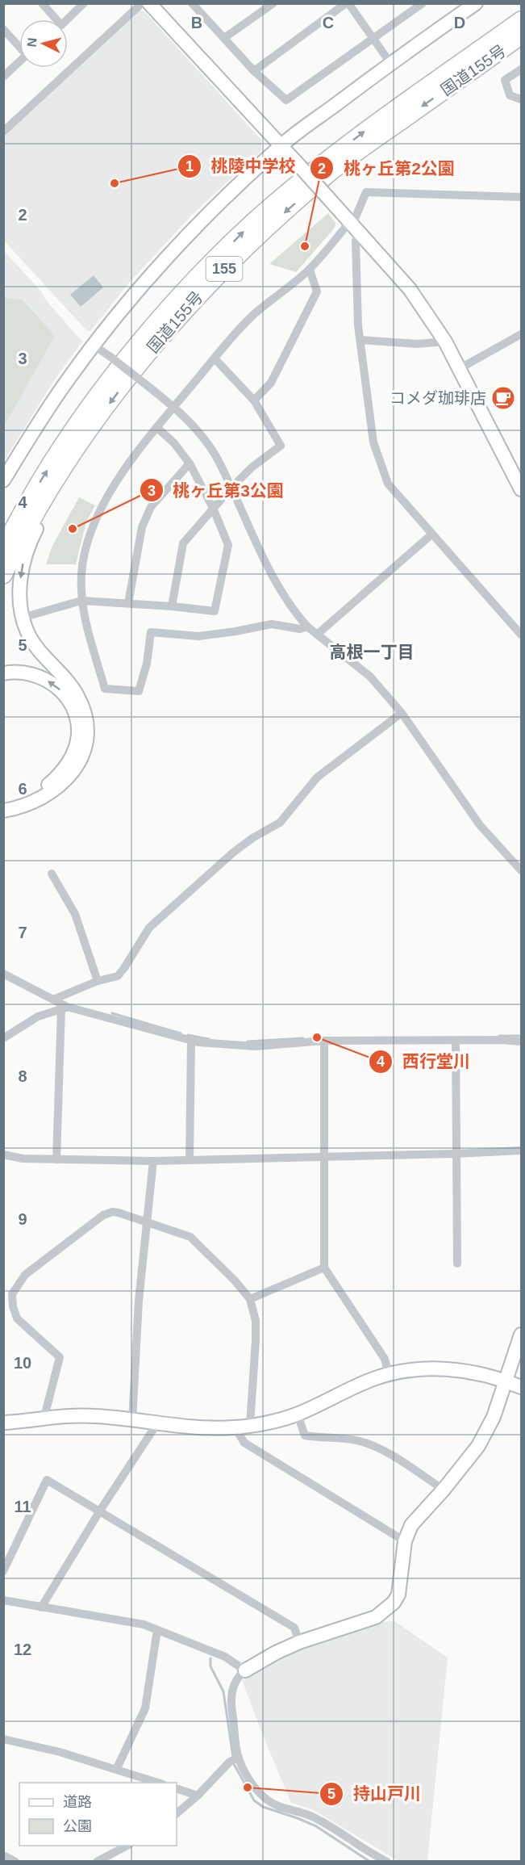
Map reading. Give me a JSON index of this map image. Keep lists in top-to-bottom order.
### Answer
{
  "streets": {
    "highway": ["国道155号", "155"]
  },
  "districts": ["高根一丁目"],
  "places": {
    "other": [
      "桃陵中学校",
      "桃ヶ丘第2公園",
      "桃ヶ丘第3公園",
      "西行堂川",
      "持山戸川"
    ],
    "cafe": ["コメダ珈琲店"]
  },
  "legend": ["道路", "公園"],
  "north": "left",
  "grid": {
    "columns": ["B", "C", "D"],
    "rows": [
      "2",
      "3",
      "4",
      "5",
      "6",
      "7",
      "8",
      "9",
      "10",
      "11",
      "12"
    ]
  }
}
